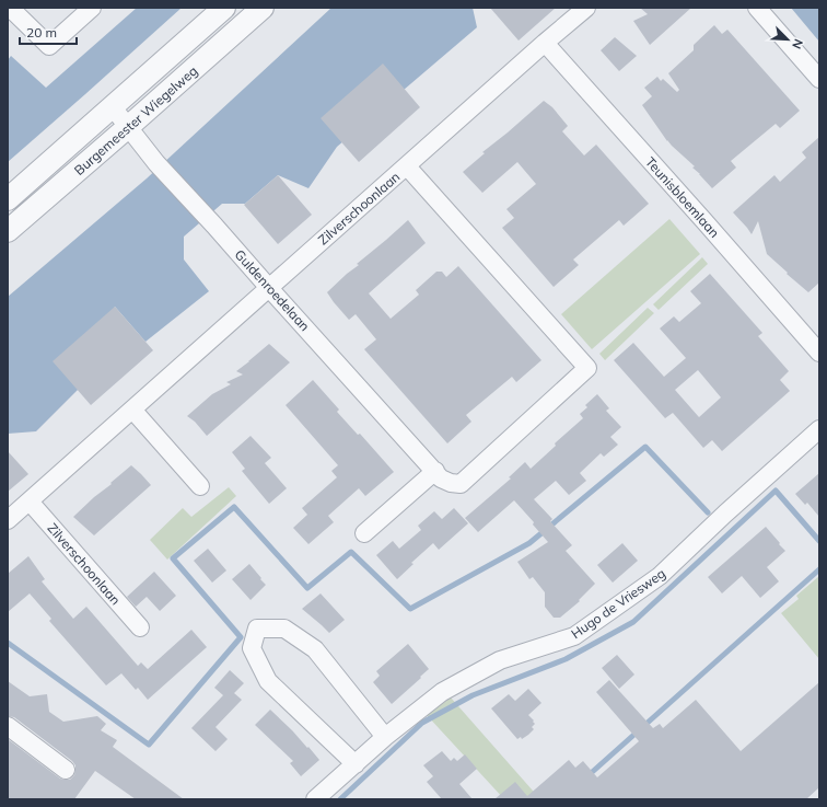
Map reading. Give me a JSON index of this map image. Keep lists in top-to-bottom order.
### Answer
{
  "streets": {
    "street": [
      "Burgemeester Wiegelweg",
      "Teunisbloemlaan",
      "Zilverschoonlaan",
      "Guldenroedelaan",
      "Hugo de Vriesweg"
    ]
  },
  "crossings": [
    ["Burgemeester Wiegelweg", "Guldenroedelaan"],
    ["Teunisbloemlaan", "Zilverschoonlaan"],
    ["Zilverschoonlaan", "Guldenroedelaan"]
  ],
  "scale_bar": "20 m",
  "north": "bottom right"
}
